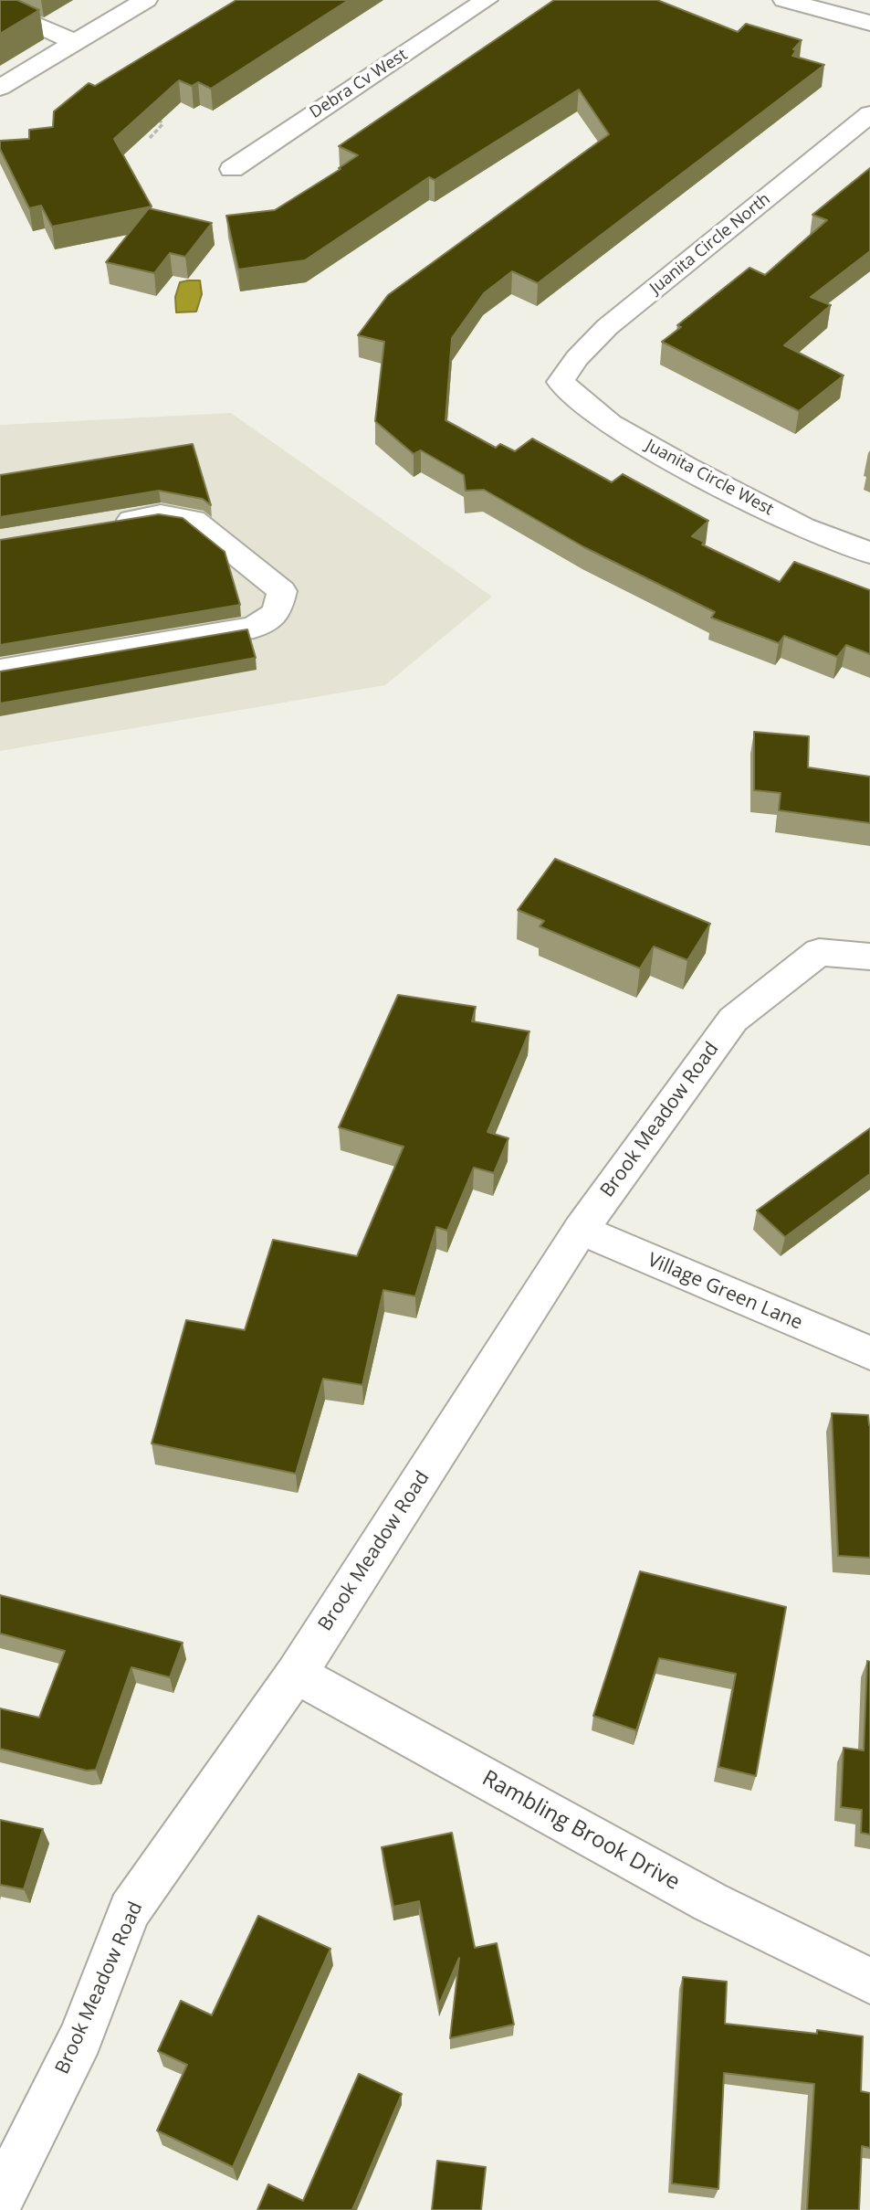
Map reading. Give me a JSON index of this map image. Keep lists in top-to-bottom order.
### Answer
{
  "streets": {
    "street": [
      "Debra Cv West",
      "Juanita Circle North",
      "Juanita Circle West",
      "Brook Meadow Road",
      "Village Green Lane",
      "Rambling Brook Drive"
    ]
  },
  "crossings": [
    ["Juanita Circle North", "Juanita Circle West"],
    ["Brook Meadow Road", "Village Green Lane"],
    ["Brook Meadow Road", "Rambling Brook Drive"]
  ]
}
